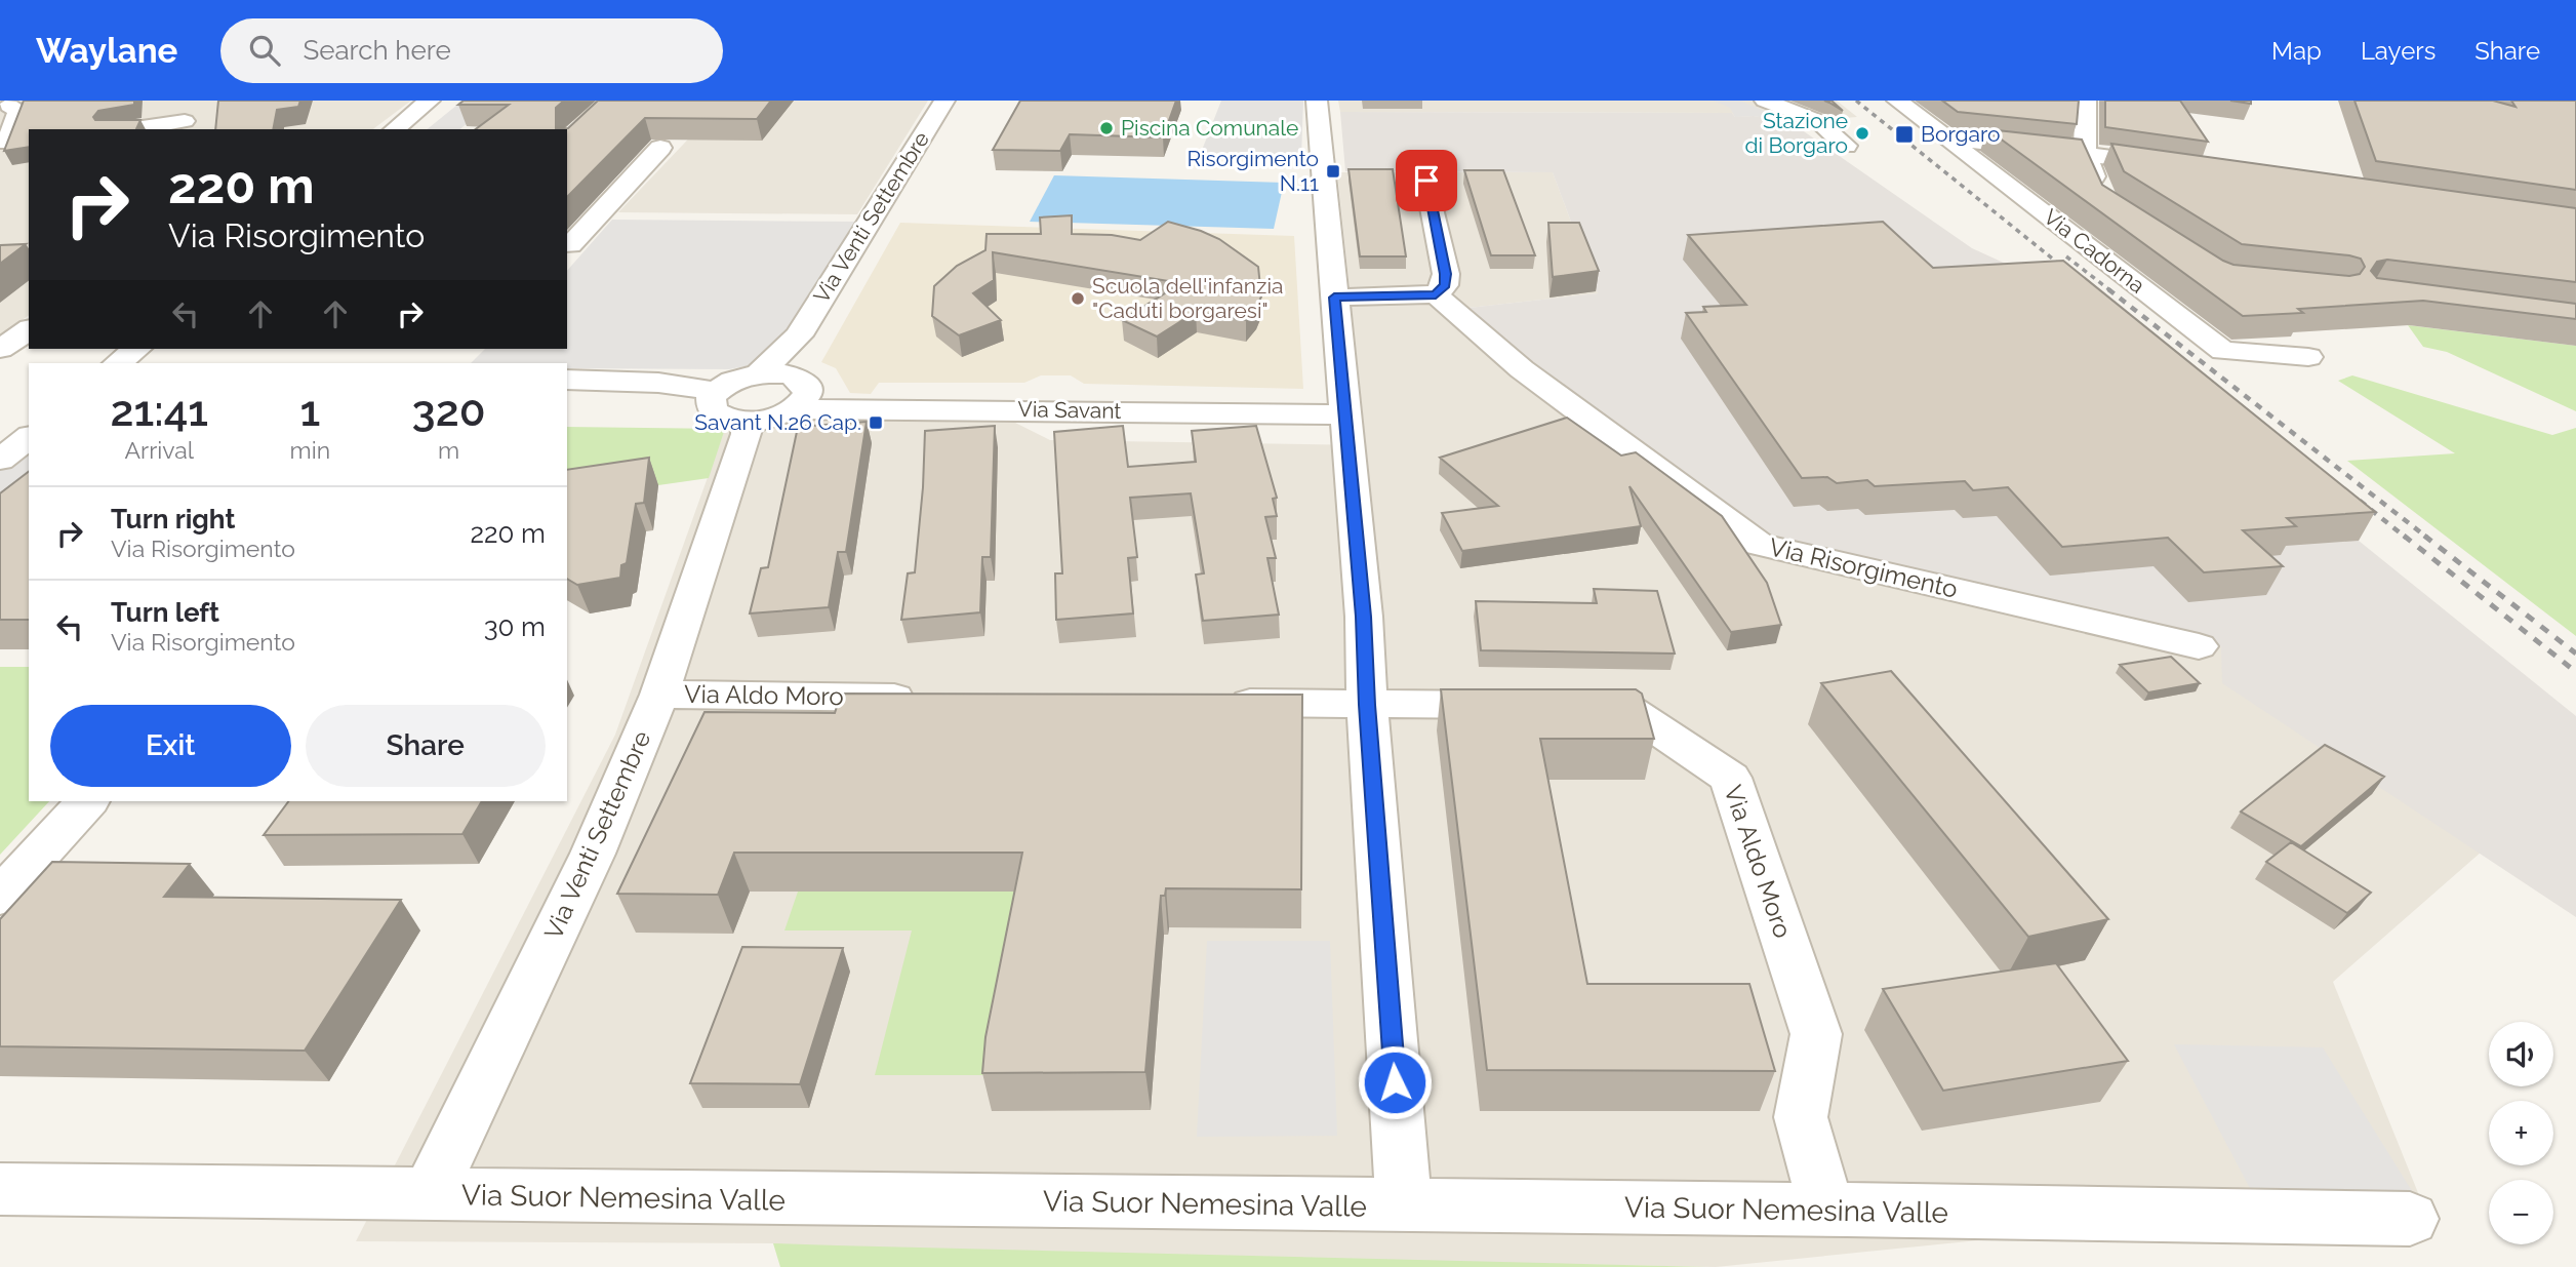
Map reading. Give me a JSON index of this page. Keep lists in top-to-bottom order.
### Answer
{
  "streets": {
    "street": [
      "Via Venti Settembre",
      "Via Cadorna",
      "Via Savant",
      "Via Risorgimento",
      "Via Aldo Moro",
      "Via Suor Nemesina Valle"
    ]
  },
  "crossings": [
    ["Via Venti Settembre", "Via Savant"],
    ["Via Venti Settembre", "Via Aldo Moro"],
    ["Via Venti Settembre", "Via Suor Nemesina Valle"],
    ["Via Aldo Moro", "Via Suor Nemesina Valle"]
  ],
  "places": {
    "other": ["Piscina Comunale", "Stazione di Borgaro", "Scuola dell'infanzia \"Caduti borgaresi\""],
    "transit": ["Borgaro", "Risorgimento N.11", "Savant N.26 Cap."]
  },
  "page": {
    "header": "Waylane",
    "search": "Search here",
    "nav": ["Map", "Layers", "Share"],
    "turn": ["220 m", "Via Risorgimento"],
    "eta": [
      "21:41",
      "Arrival",
      "1",
      "min",
      "320",
      "m"
    ],
    "list": [
      {
        "name": "Turn right",
        "note": "Via Risorgimento",
        "value": "220 m"
      },
      {
        "name": "Turn left",
        "note": "Via Risorgimento",
        "value": "30 m"
      }
    ],
    "buttons": ["Exit", "Share"],
    "map_buttons": ["+", "−"]
  }
}
